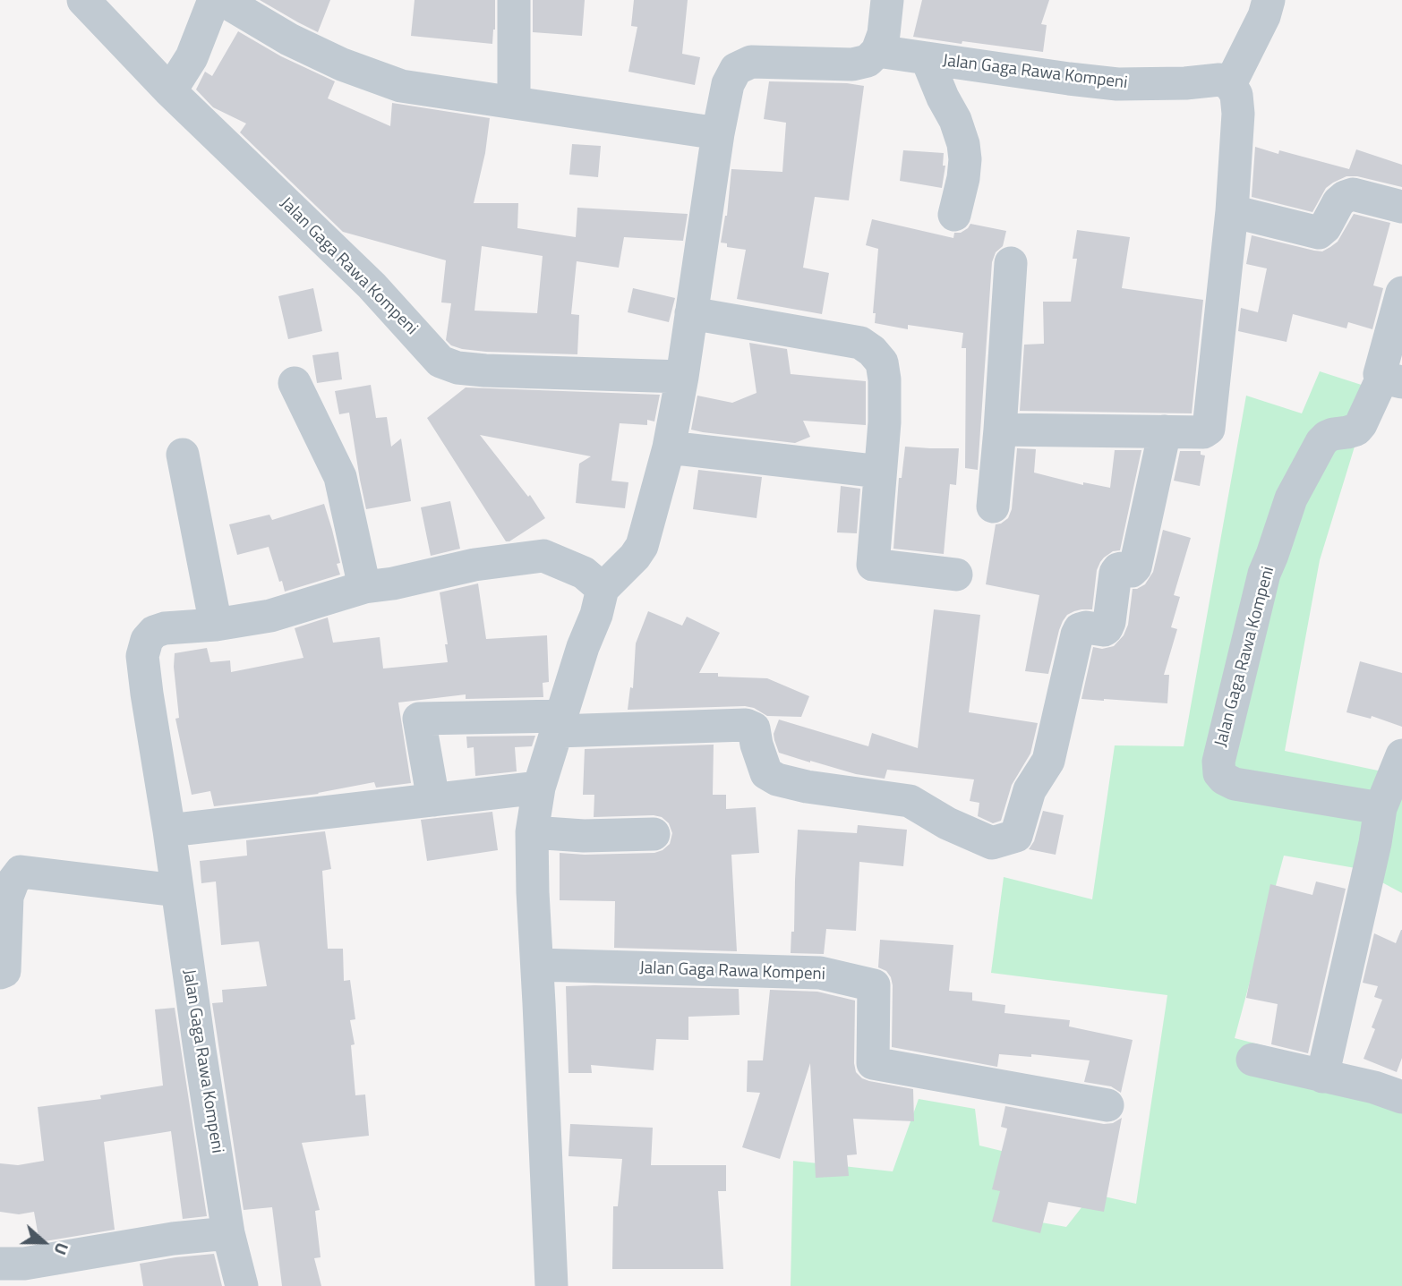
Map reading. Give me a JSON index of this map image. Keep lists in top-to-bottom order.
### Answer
{
  "streets": {
    "street": ["Jalan Gaga Rawa Kompeni"]
  },
  "north": "right"
}
